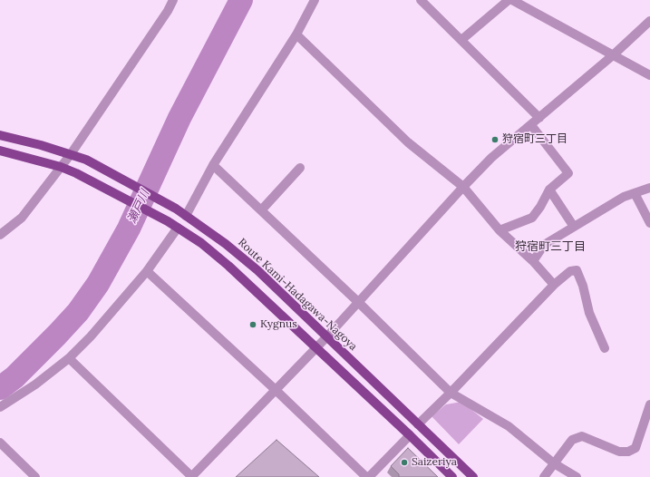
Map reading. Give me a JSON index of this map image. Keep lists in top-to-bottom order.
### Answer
{
  "streets": {
    "main road": ["Route Kami-Hadagawa-Nagoya"]
  },
  "districts": ["狩宿町三丁目"],
  "water": ["瀬戸川"],
  "places": ["狩宿町三丁目", "Kygnus", "Saizeriya"]
}
